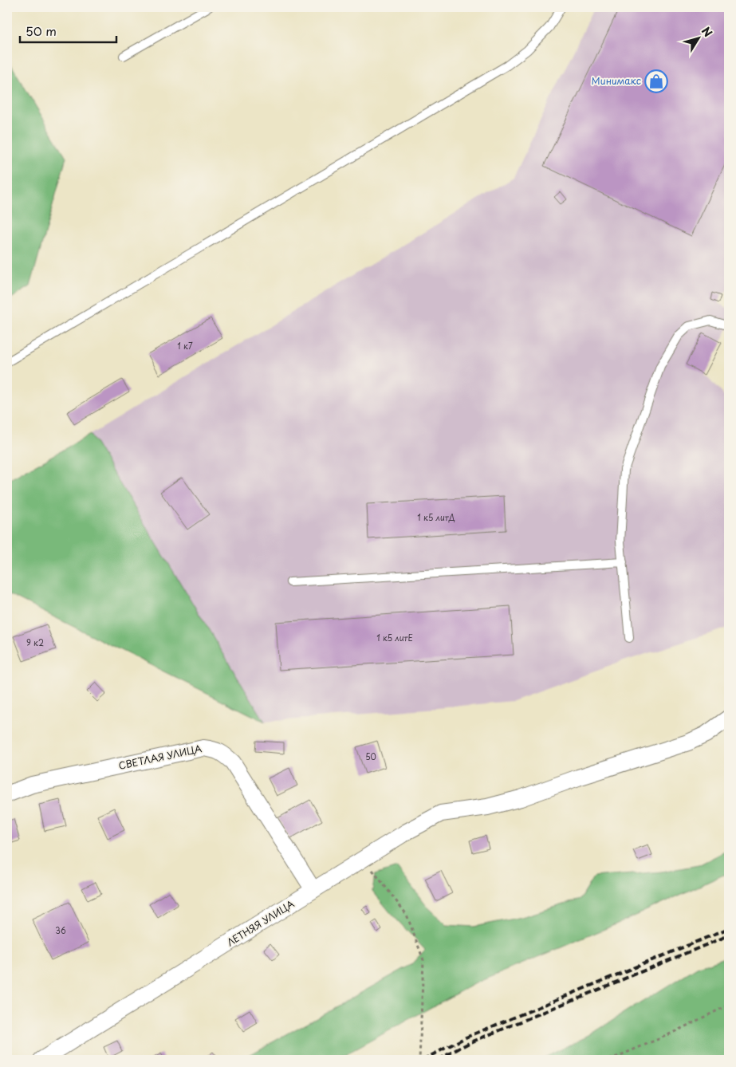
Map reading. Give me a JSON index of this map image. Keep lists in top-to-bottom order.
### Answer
{
  "streets": {
    "street": ["СВЕТЛАЯ УЛИЦА", "ЛЕТНЯЯ УЛИЦА"]
  },
  "crossings": [
    ["СВЕТЛАЯ УЛИЦА", "ЛЕТНЯЯ УЛИЦА"]
  ],
  "places": {
    "shop": ["Минимакс"]
  },
  "house_numbers": [
    "1 к7",
    "1 к5 литД",
    "1 к5 литЕ",
    "9 к2",
    "50",
    "36"
  ],
  "scale_bar": "50 m",
  "north": "top right"
}
